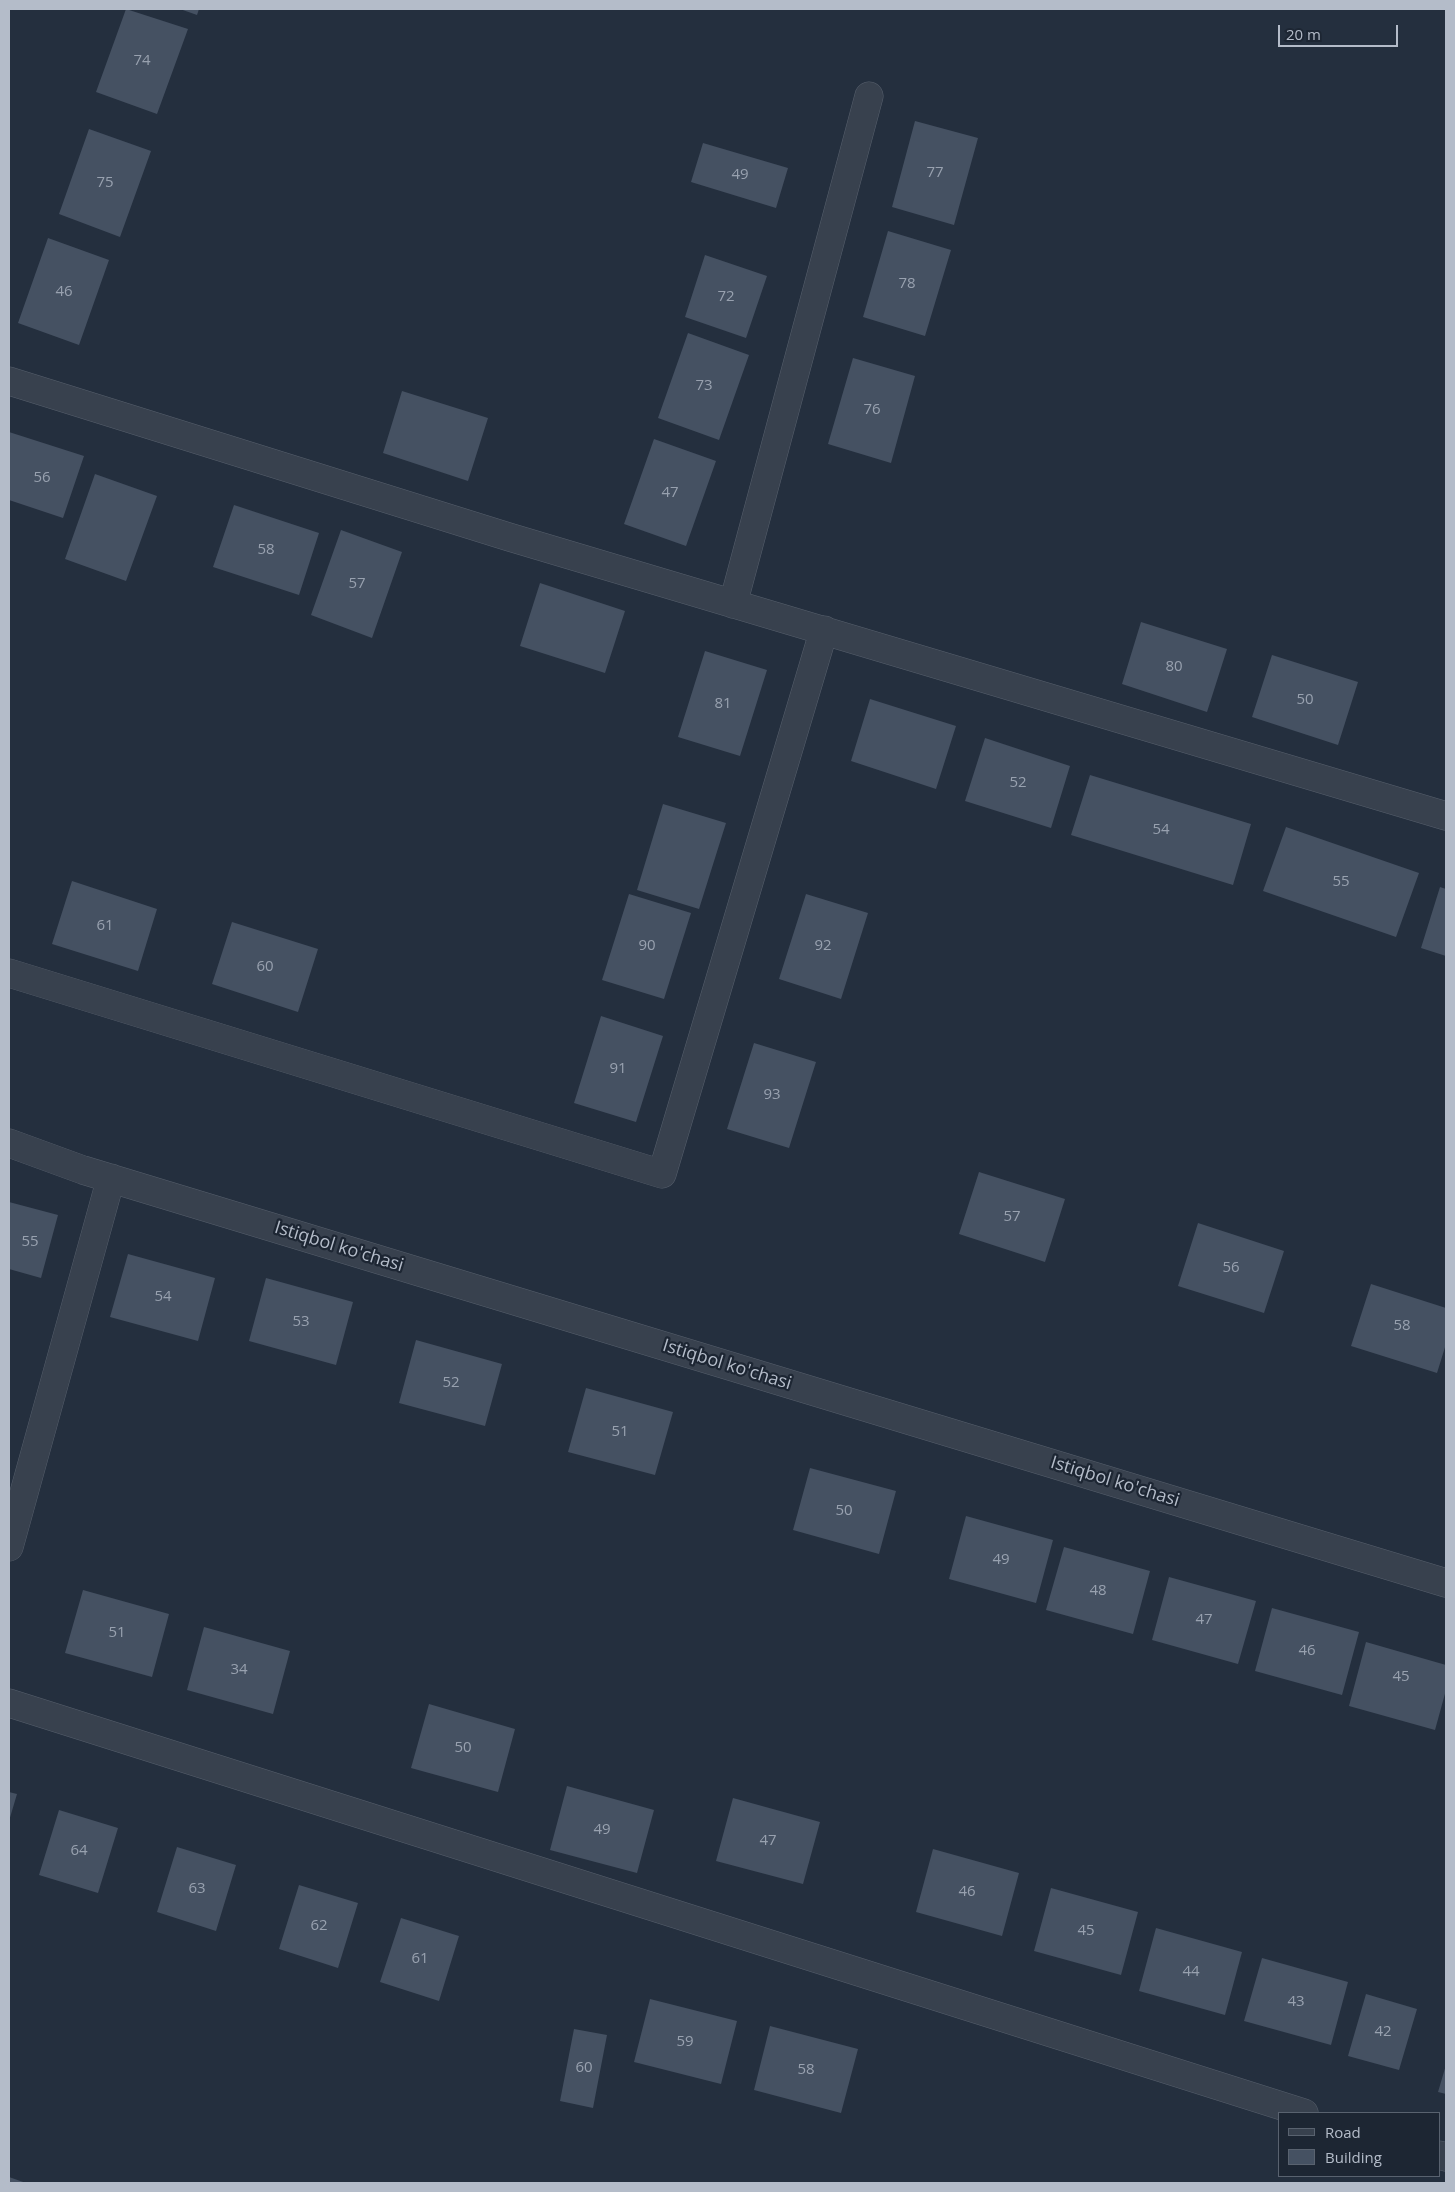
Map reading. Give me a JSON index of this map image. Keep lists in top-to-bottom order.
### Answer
{
  "streets": {
    "street": ["Istiqbol ko'chasi"]
  },
  "house_numbers": [
    "74",
    "77",
    "49",
    "75",
    "78",
    "46",
    "72",
    "73",
    "76",
    "56",
    "47",
    "58",
    "57",
    "80",
    "50",
    "81",
    "52",
    "54",
    "55",
    "61",
    "90",
    "92",
    "60",
    "91",
    "93",
    "57",
    "55",
    "56",
    "54",
    "53",
    "58",
    "52",
    "51",
    "50",
    "49",
    "48",
    "47",
    "51",
    "46",
    "34",
    "45",
    "50",
    "49",
    "47",
    "64",
    "63",
    "46",
    "62",
    "45",
    "61",
    "44",
    "43",
    "42",
    "59",
    "60",
    "58"
  ],
  "legend": ["Road", "Building"],
  "scale_bar": "20 m"
}
